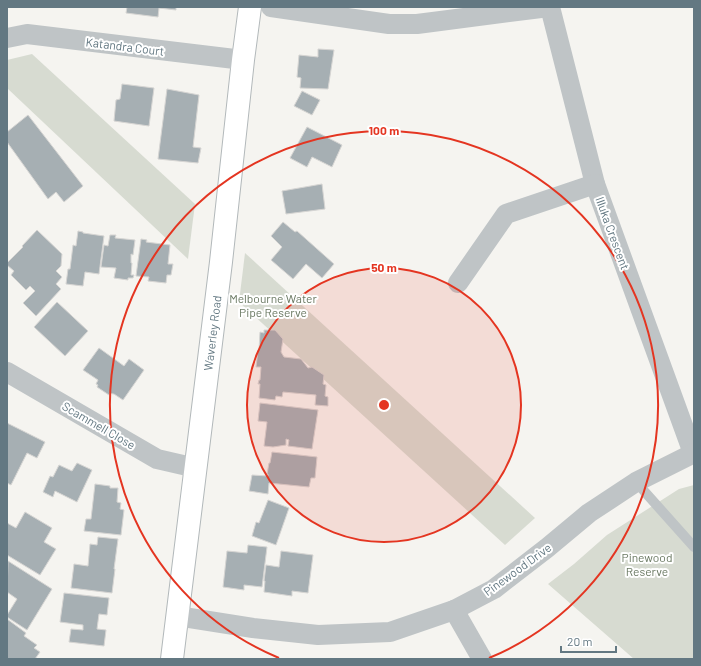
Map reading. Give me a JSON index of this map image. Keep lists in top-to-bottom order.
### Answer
{
  "streets": {
    "main road": ["Waverley Road"],
    "street": [
      "Katandra Court",
      "Illuka Crescent",
      "Scammell Close",
      "Pinewood Drive"
    ]
  },
  "crossings": [
    ["Katandra Court", "Waverley Road"],
    ["Illuka Crescent", "Pinewood Drive"],
    ["Waverley Road", "Scammell Close"],
    ["Waverley Road", "Pinewood Drive"]
  ],
  "parks": ["Melbourne Water Pipe Reserve", "Pinewood Reserve"],
  "scale_bar": "20 m",
  "rings": ["100 m", "50 m"]
}
